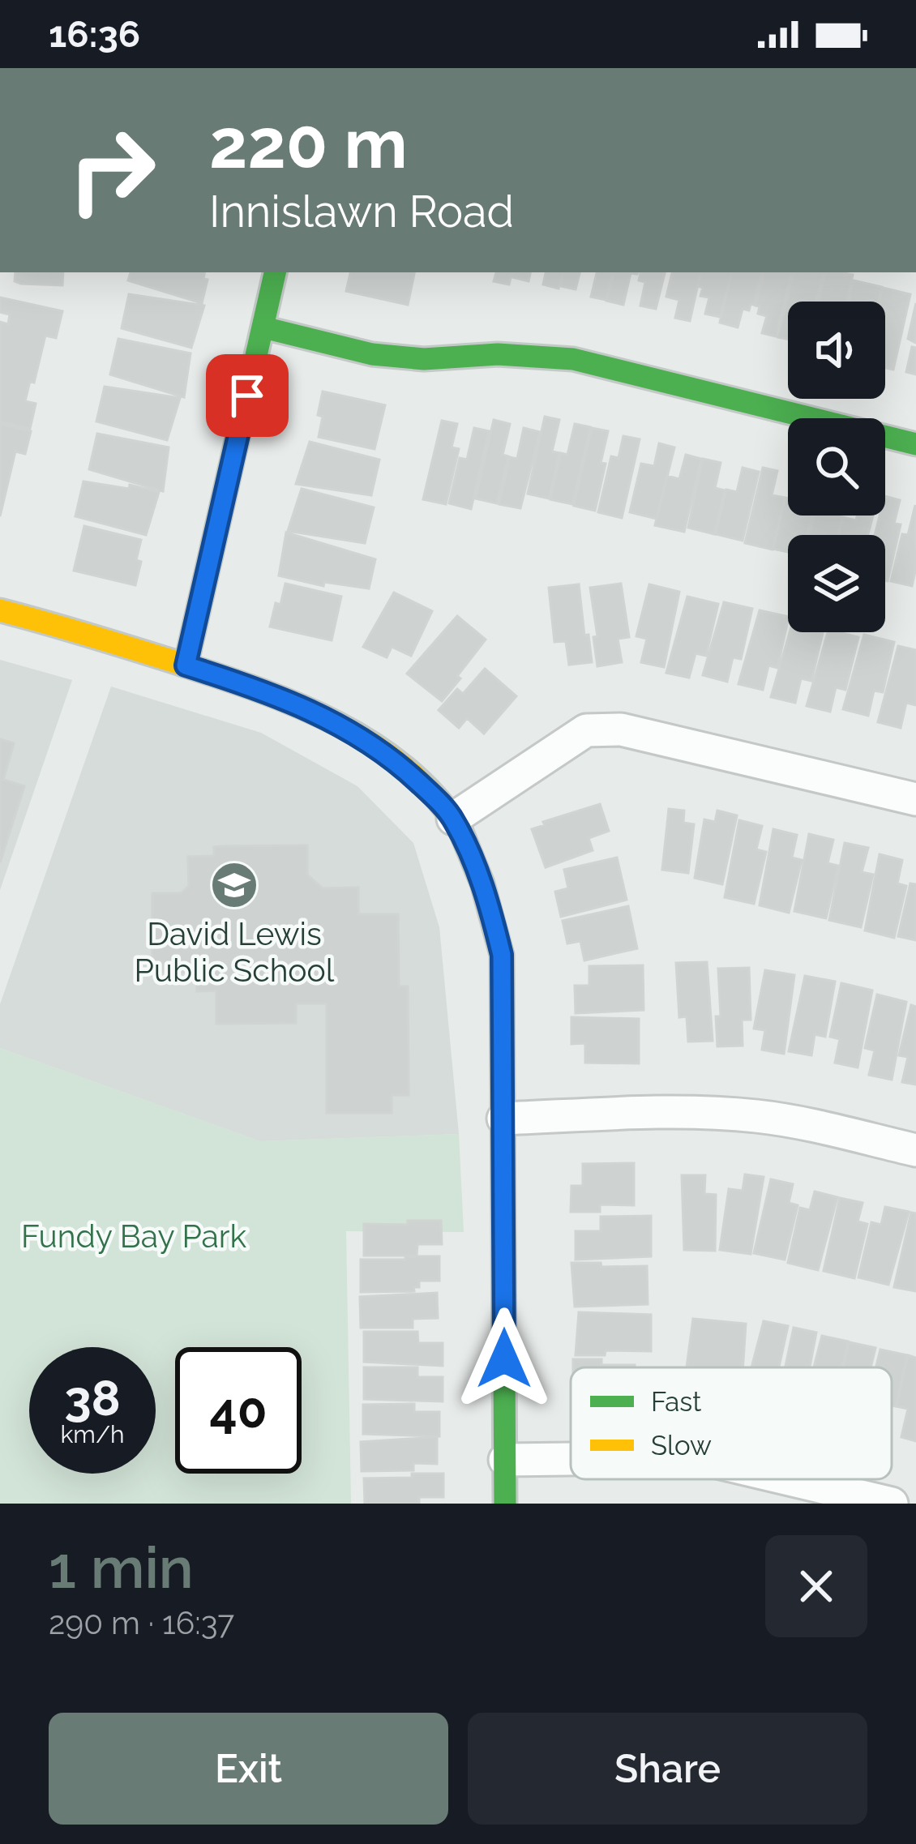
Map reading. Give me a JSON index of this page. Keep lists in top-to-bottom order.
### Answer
{
  "parks": ["Fundy Bay Park"],
  "places": {
    "school or university": ["David Lewis Public School"]
  },
  "legend": ["Fast", "Slow"],
  "page": {
    "status": "16:36",
    "turn": ["220 m", "Innislawn Road"],
    "speed": "38 km/h",
    "limit": "40",
    "heading": ["1 min", "290 m · 16:37"],
    "buttons": ["Exit", "Share"]
  }
}
